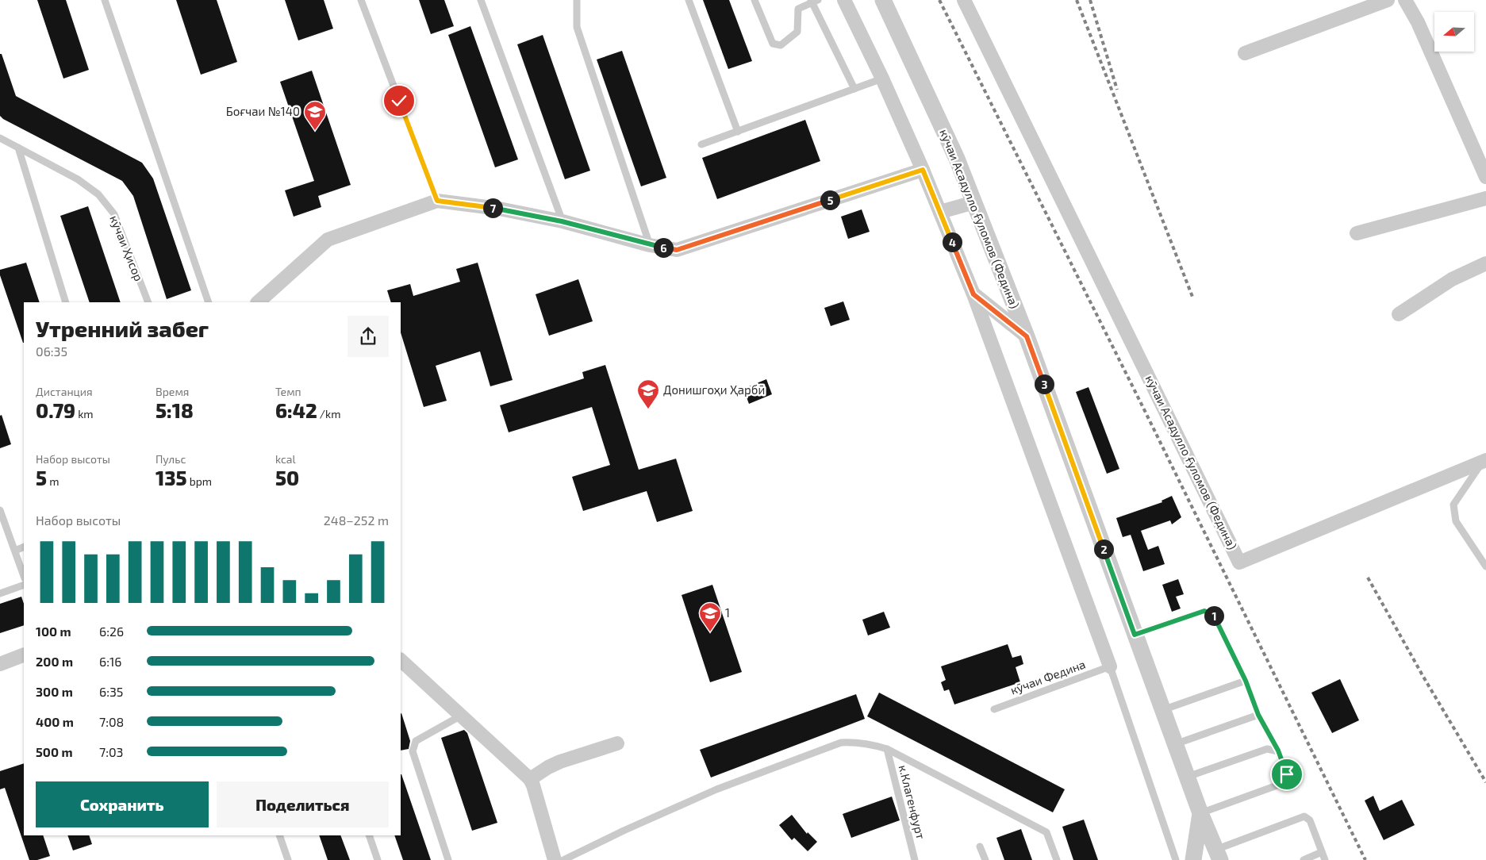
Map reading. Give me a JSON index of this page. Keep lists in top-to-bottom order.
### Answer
{
  "streets": {
    "street": ["кӯчаи Асадулло Ғуломов (Федина)"],
    "lane": ["кӯчаи Ҳисор", "кӯчаи Федина", "к.Клагенфурт"]
  },
  "places": {
    "school or university": ["Боғчаи №140", "Донишгоҳи Ҳарбӣ", "1"]
  },
  "north": "left",
  "page": {
    "pins": [
      "5",
      "7",
      "4",
      "6",
      "3",
      "2",
      "1"
    ],
    "heading": ["Утренний забег", "06:35"],
    "stats": [
      ["Дистанция", "0.79 km"],
      ["Время", "5:18"],
      ["Темп", "6:42 /km"],
      ["Набор высоты", "5 m"],
      ["Пульс", "135 bpm"],
      ["kcal", "50"]
    ],
    "chart": ["Набор высоты", "248–252 m"],
    "list": [
      {
        "name": "100 m",
        "note": "6:26"
      },
      {
        "name": "200 m",
        "note": "6:16"
      },
      {
        "name": "300 m",
        "note": "6:35"
      },
      {
        "name": "400 m",
        "note": "7:08"
      },
      {
        "name": "500 m",
        "note": "7:03"
      }
    ],
    "buttons": ["Сохранить", "Поделиться"]
  }
}
